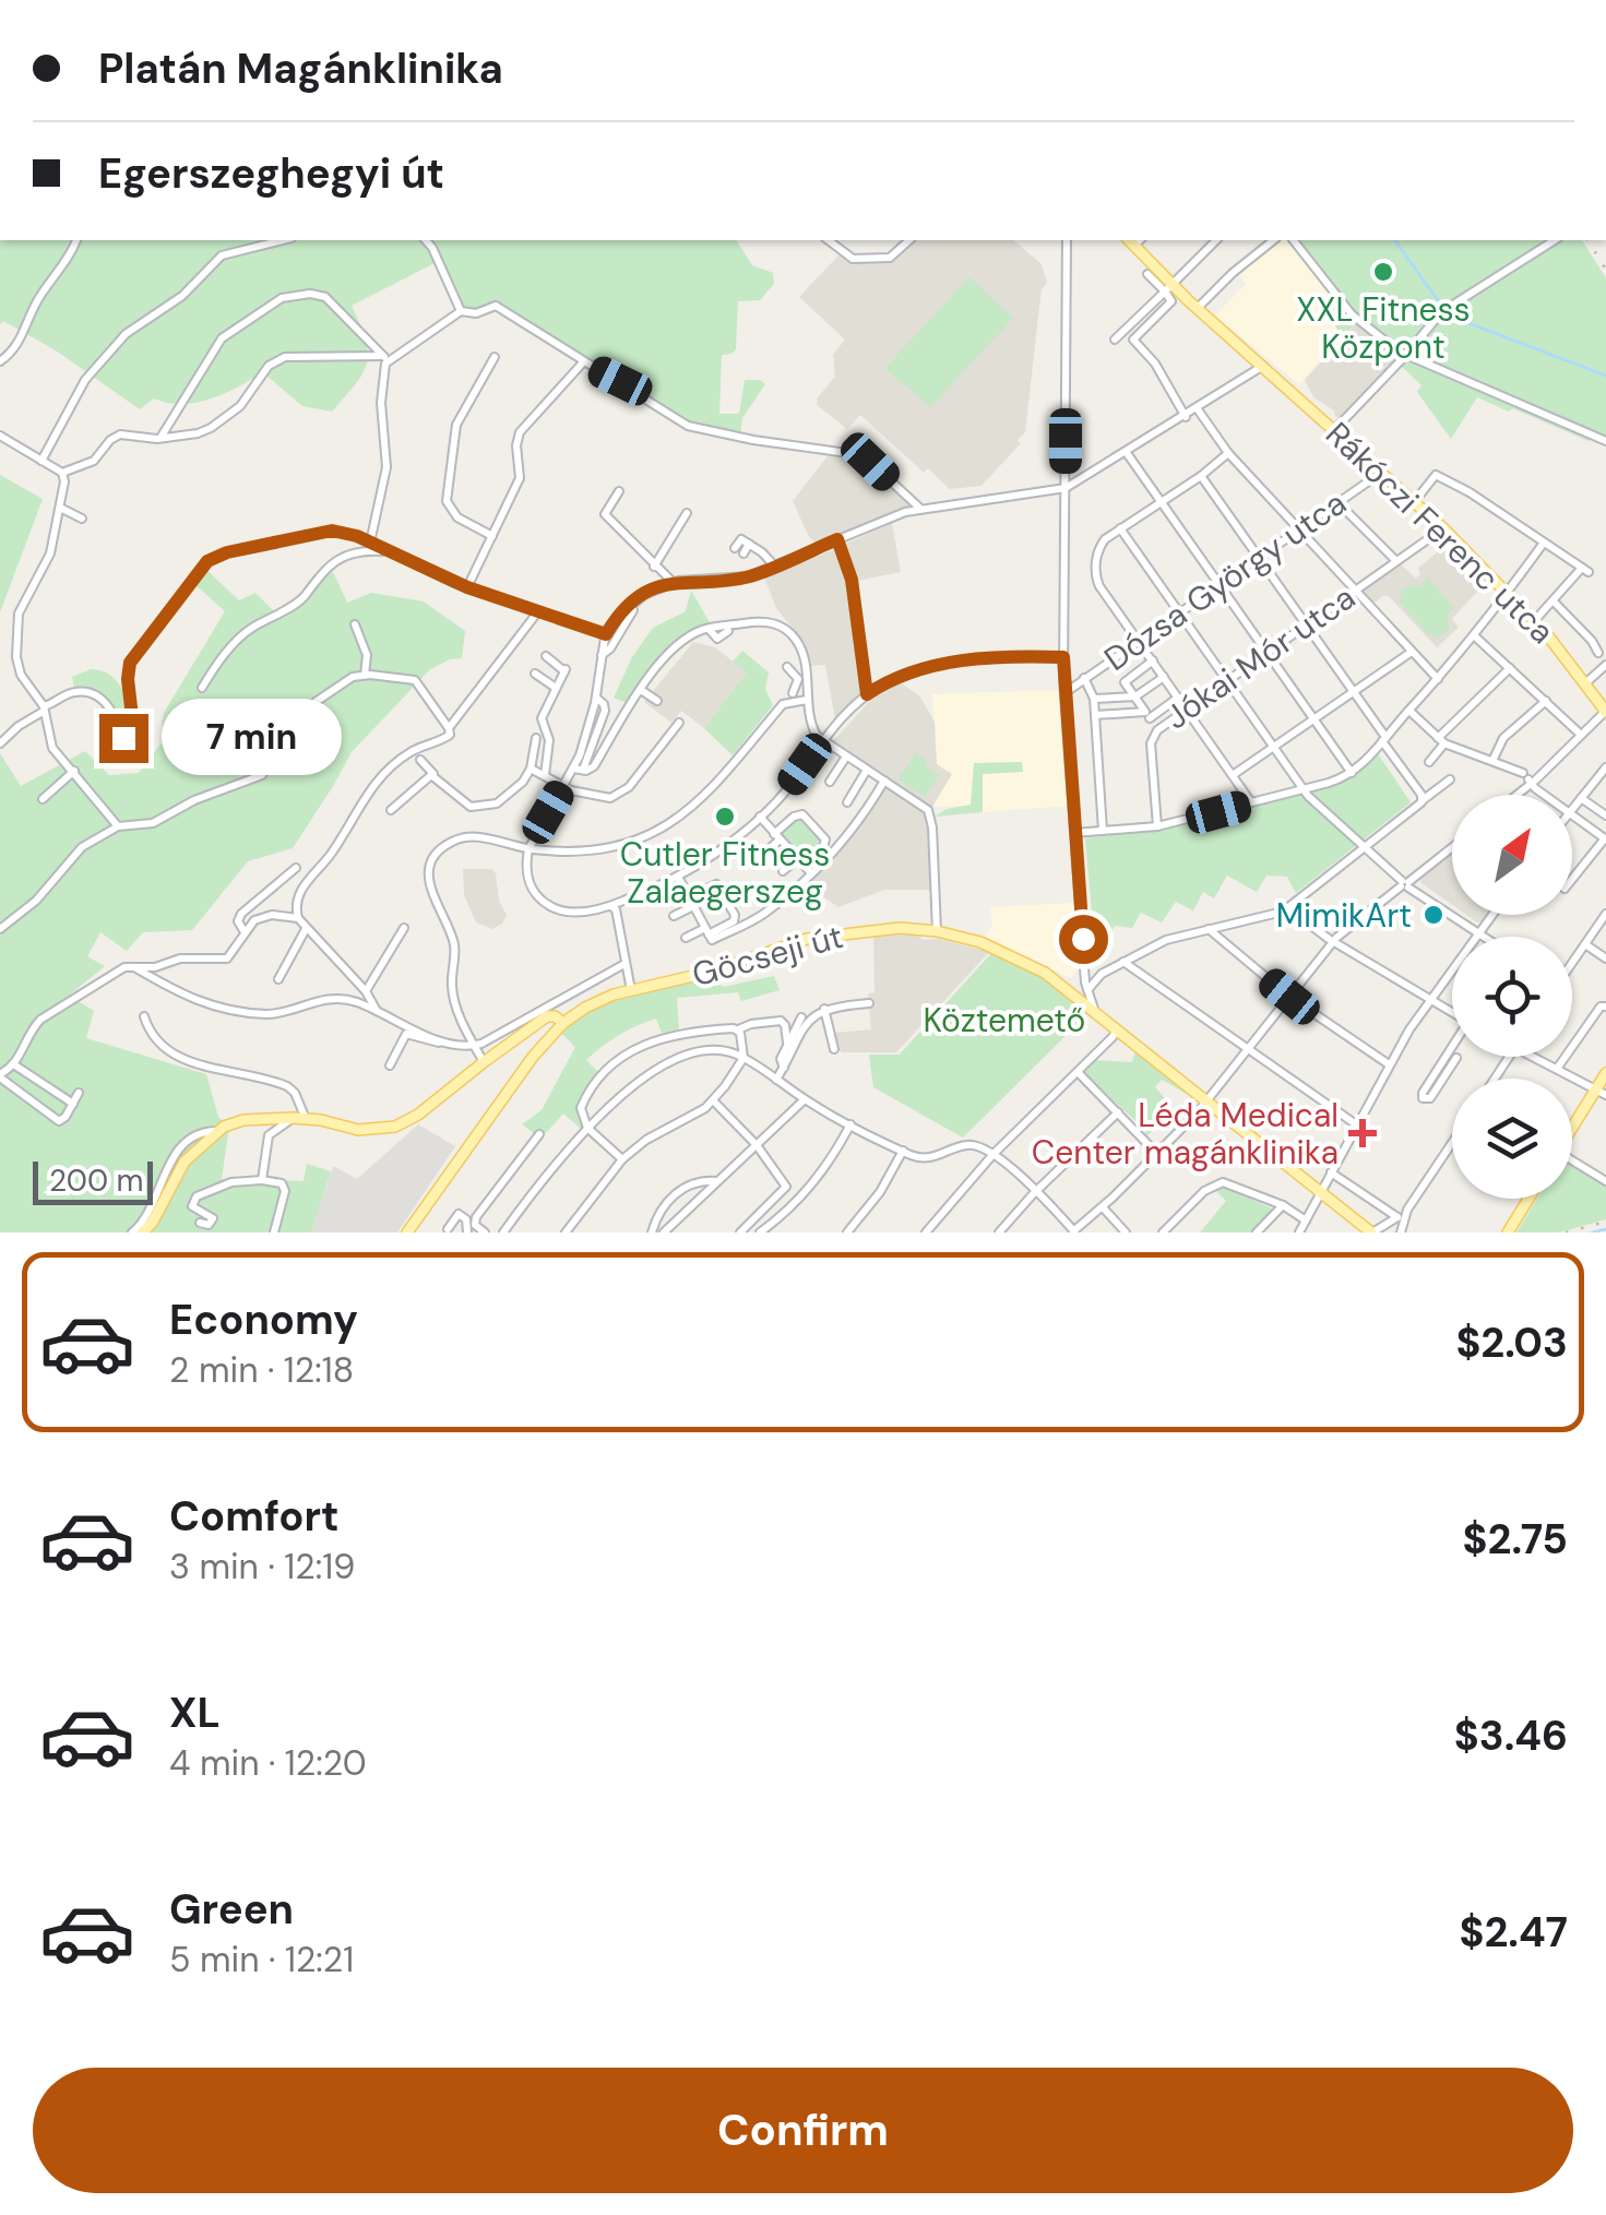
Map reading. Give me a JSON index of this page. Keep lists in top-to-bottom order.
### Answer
{
  "streets": {
    "main road": ["Rákóczi Ferenc utca", "Göcseji út"],
    "street": ["Dózsa György utca", "Jókai Mór utca"]
  },
  "crossings": [
    ["Rákóczi Ferenc utca", "Dózsa György utca"],
    ["Rákóczi Ferenc utca", "Jókai Mór utca"]
  ],
  "parks": ["Köztemető"],
  "places": {
    "other": ["XXL Fitness Központ", "Cutler Fitness Zalaegerszeg", "MimikArt"],
    "health": ["Léda Medical Center magánklinika"]
  },
  "scale_bar": "200 m",
  "north": "top right",
  "page": {
    "banner": ["Platán Magánklinika", "Egerszeghegyi út"],
    "bubble": "7 min",
    "scale": "200 m",
    "list": [
      {
        "name": "Economy",
        "note": "2 min · 12:18",
        "value": "$2.03"
      },
      {
        "name": "Comfort",
        "note": "3 min · 12:19",
        "value": "$2.75"
      },
      {
        "name": "XL",
        "note": "4 min · 12:20",
        "value": "$3.46"
      },
      {
        "name": "Green",
        "note": "5 min · 12:21",
        "value": "$2.47"
      }
    ],
    "buttons": "Confirm"
  }
}
